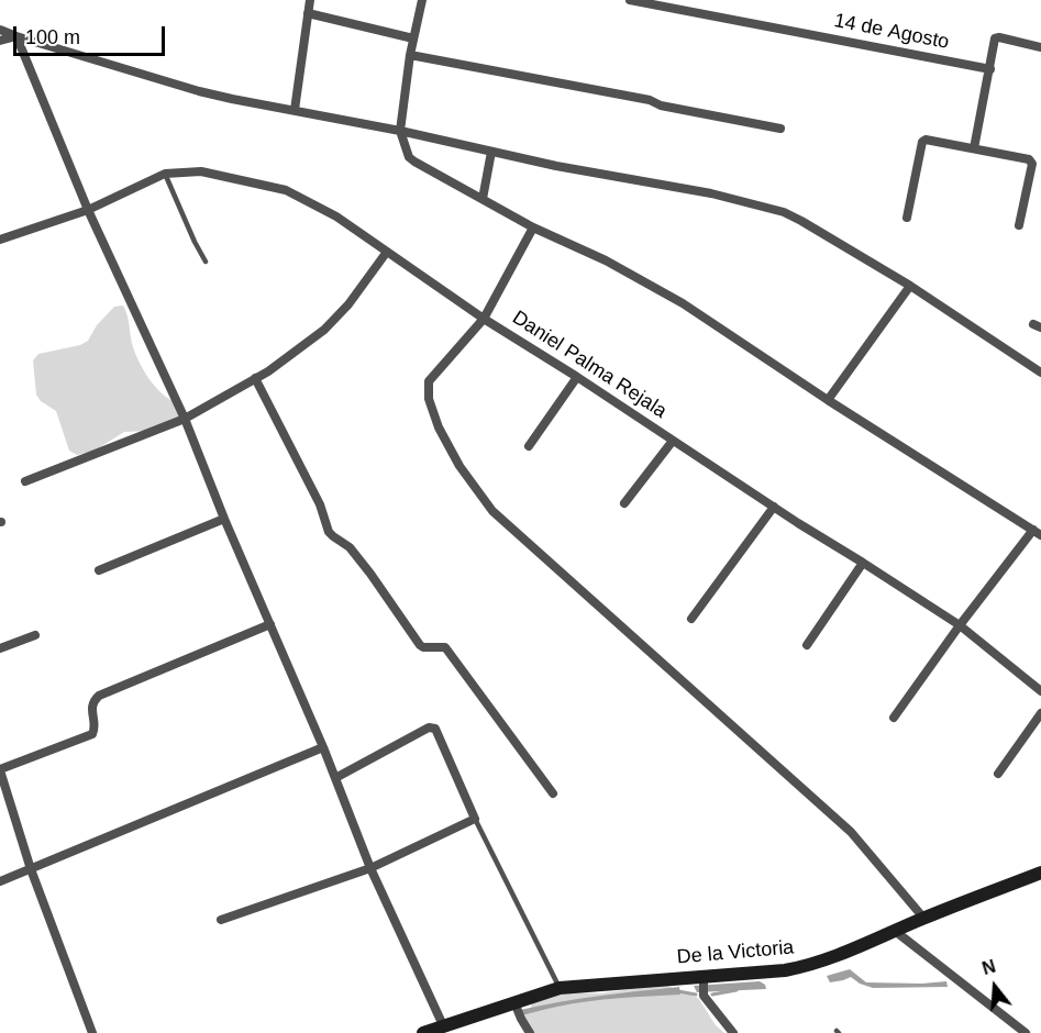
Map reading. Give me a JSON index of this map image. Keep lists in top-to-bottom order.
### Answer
{
  "streets": {
    "main road": ["De la Victoria"],
    "street": ["14 de Agosto", "Daniel Palma Rejala"]
  },
  "scale_bar": "100 m",
  "north": "top"
}
